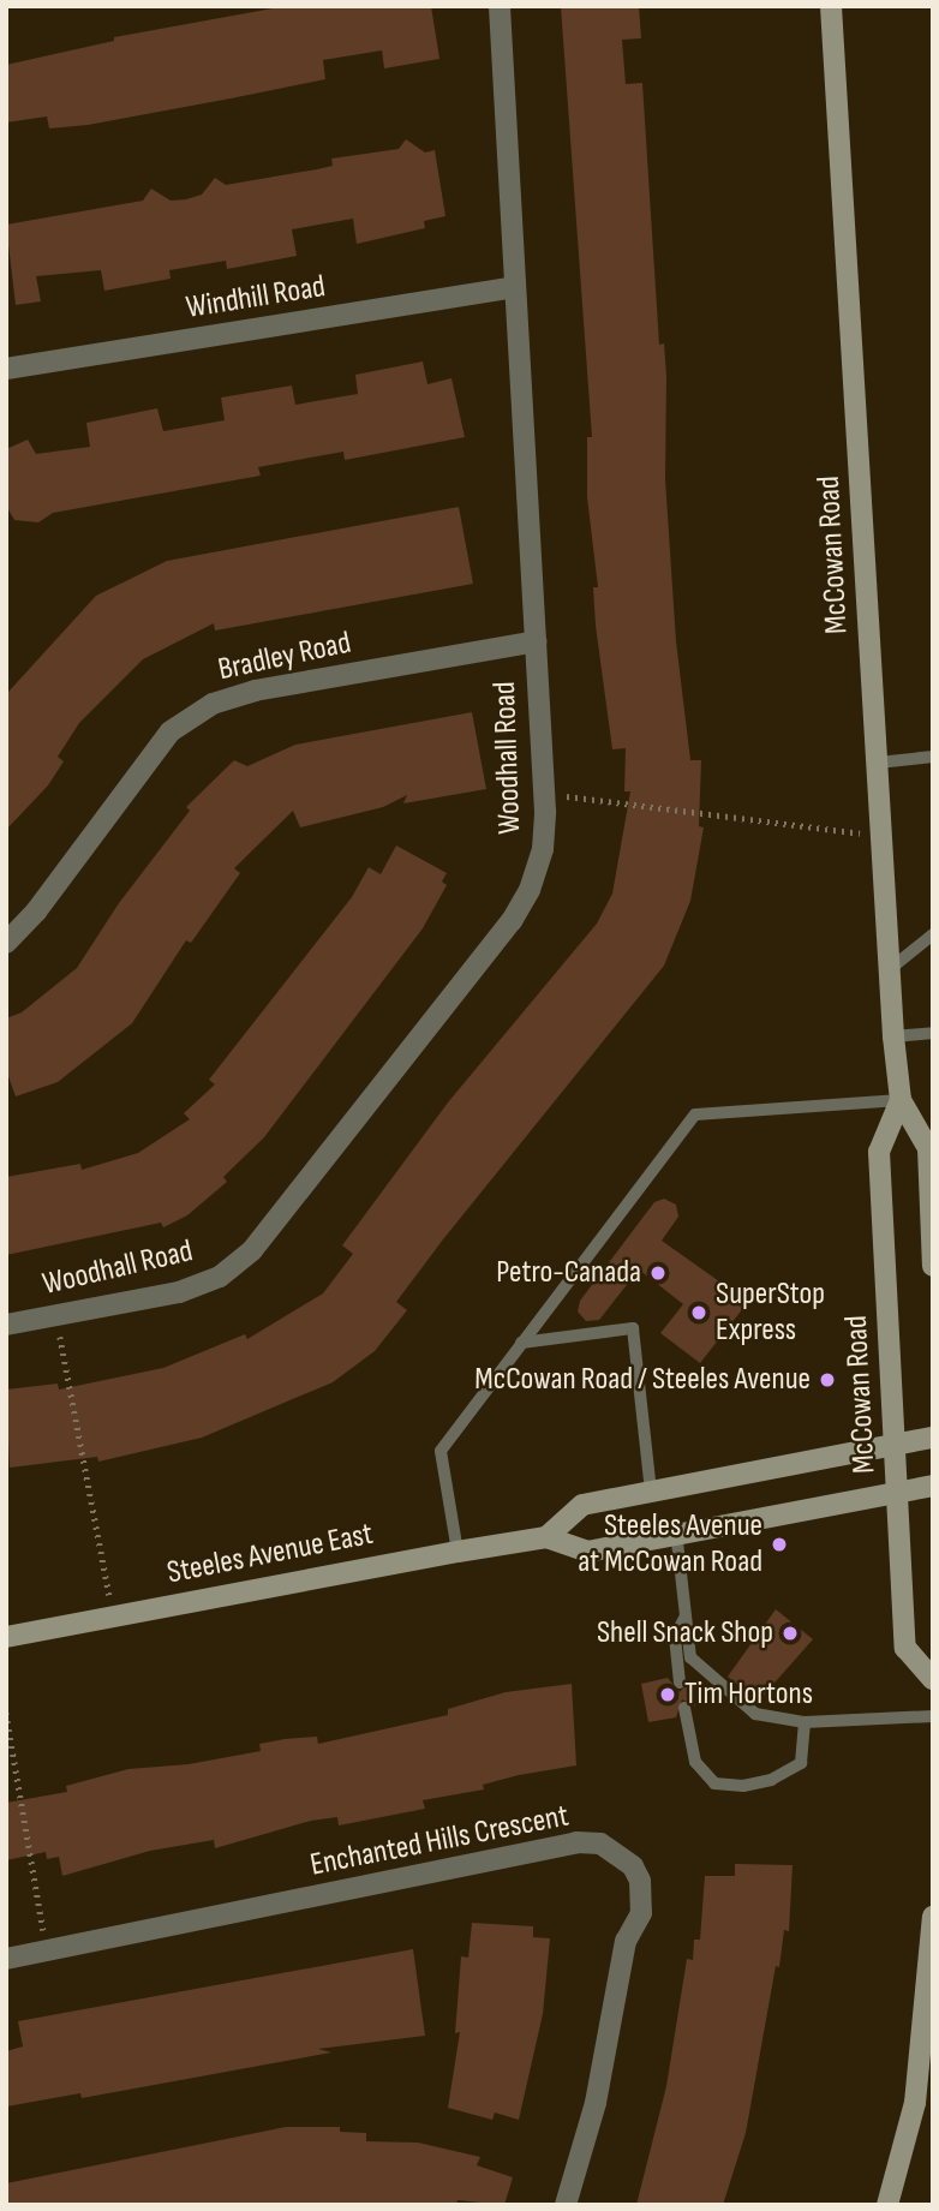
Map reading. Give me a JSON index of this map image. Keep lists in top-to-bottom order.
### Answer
{
  "streets": {
    "main road": ["McCowan Road", "Steeles Avenue East"],
    "street": [
      "Windhill Road",
      "Bradley Road",
      "Woodhall Road",
      "Enchanted Hills Crescent"
    ]
  },
  "crossings": [
    ["Windhill Road", "Woodhall Road"],
    ["McCowan Road", "Steeles Avenue East"],
    ["Bradley Road", "Woodhall Road"]
  ],
  "places": [
    "Petro-Canada",
    "SuperStop Express",
    "McCowan Road / Steeles Avenue",
    "Steeles Avenue at McCowan Road",
    "Shell Snack Shop",
    "Tim Hortons"
  ]
}
